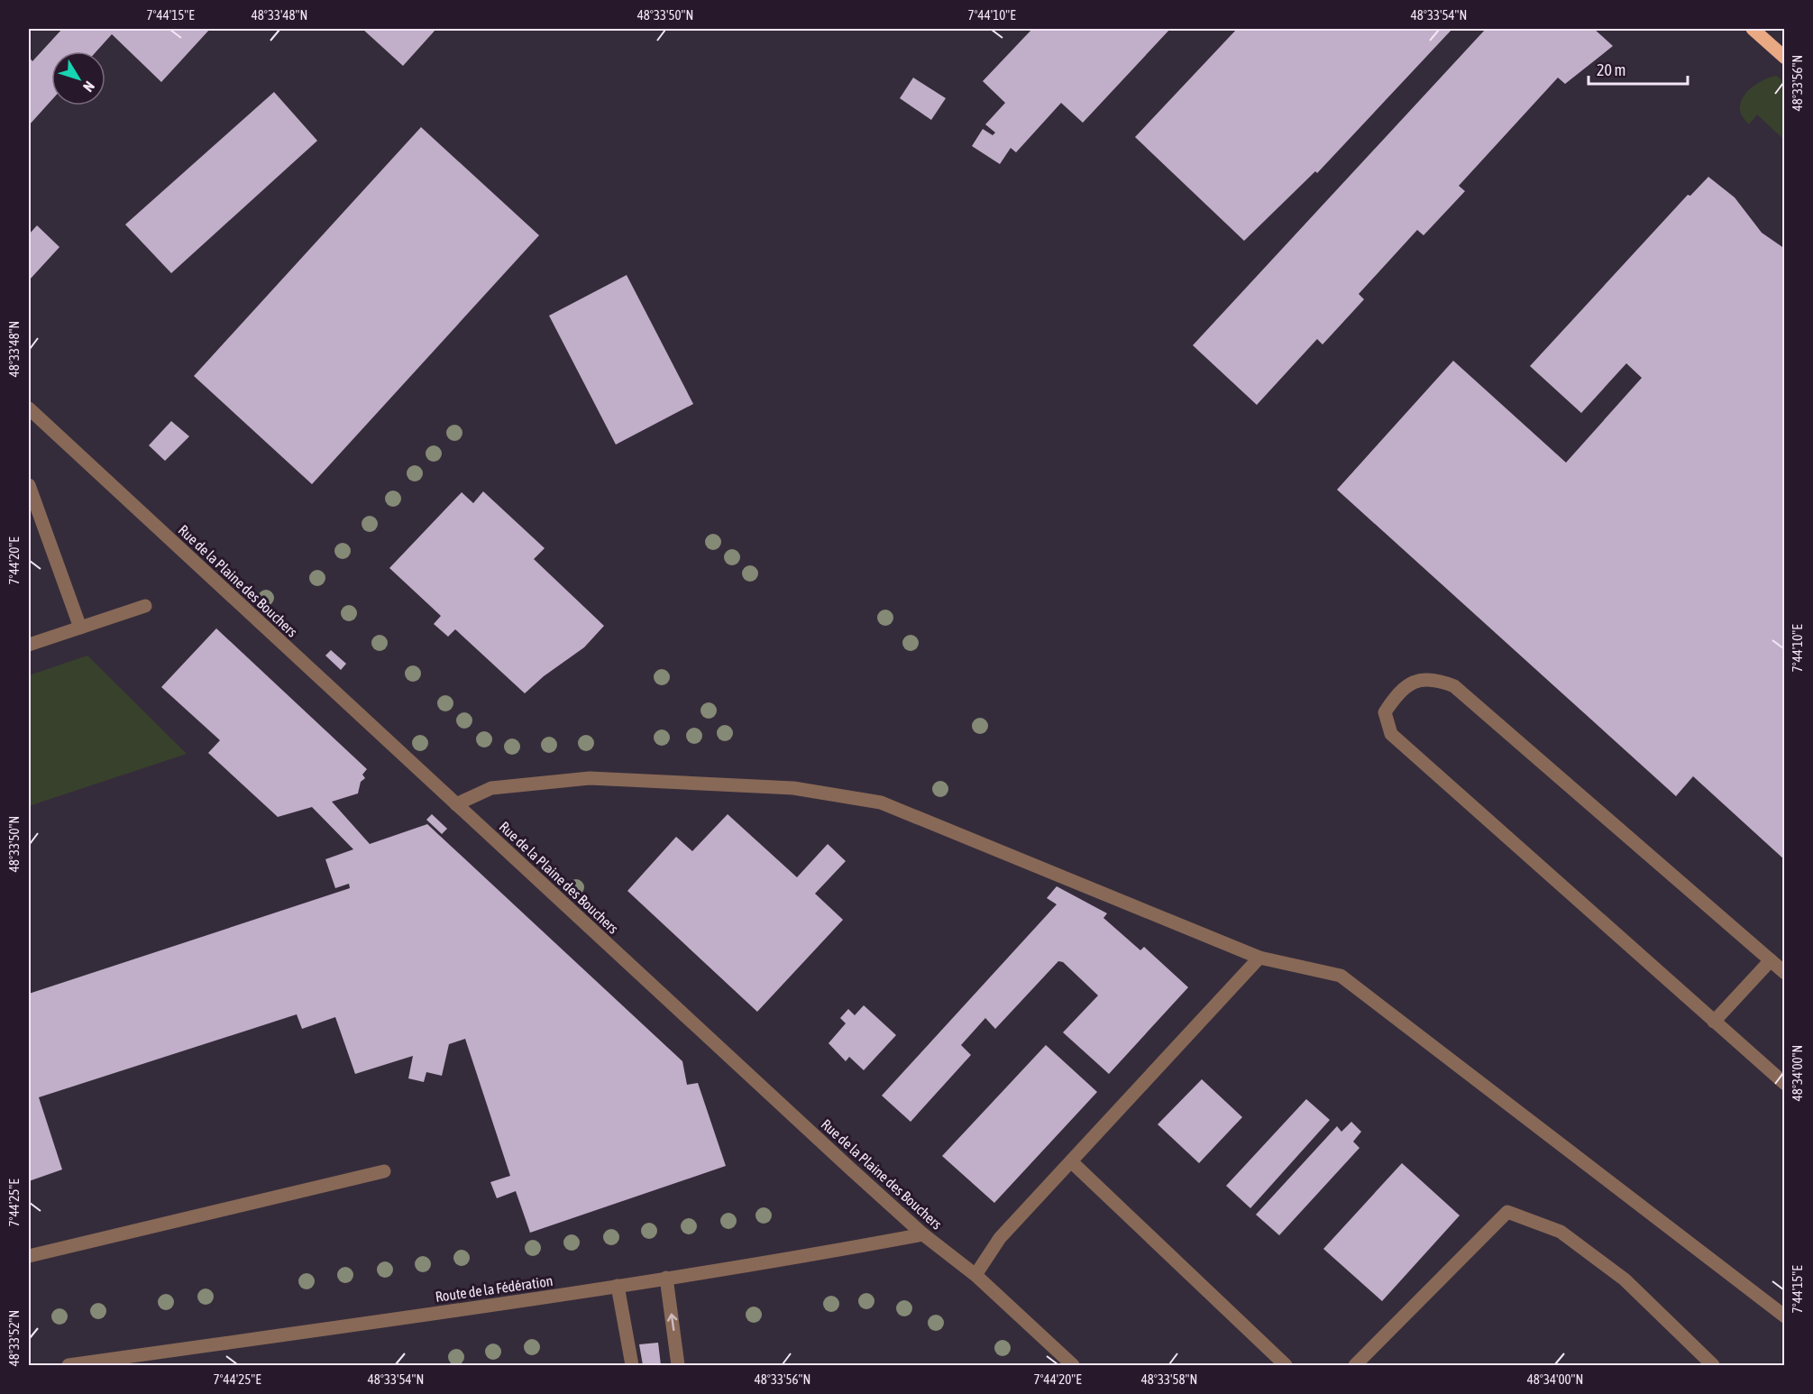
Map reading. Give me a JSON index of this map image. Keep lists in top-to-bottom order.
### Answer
{
  "streets": {
    "street": ["Rue de la Plaine des Bouchers", "Route de la Fédération"]
  },
  "crossings": [
    ["Rue de la Plaine des Bouchers", "Route de la Fédération"]
  ],
  "scale_bar": "20 m",
  "north": "bottom right",
  "coordinates": [
    "7°44'15\"E",
    "48°33'48\"N",
    "48°33'50\"N",
    "7°44'10\"E",
    "48°33'54\"N",
    "48°33'56\"N",
    "7°44'20\"E",
    "48°34'00\"N",
    "7°44'25\"E",
    "48°33'52\"N",
    "48°33'58\"N"
  ]
}
